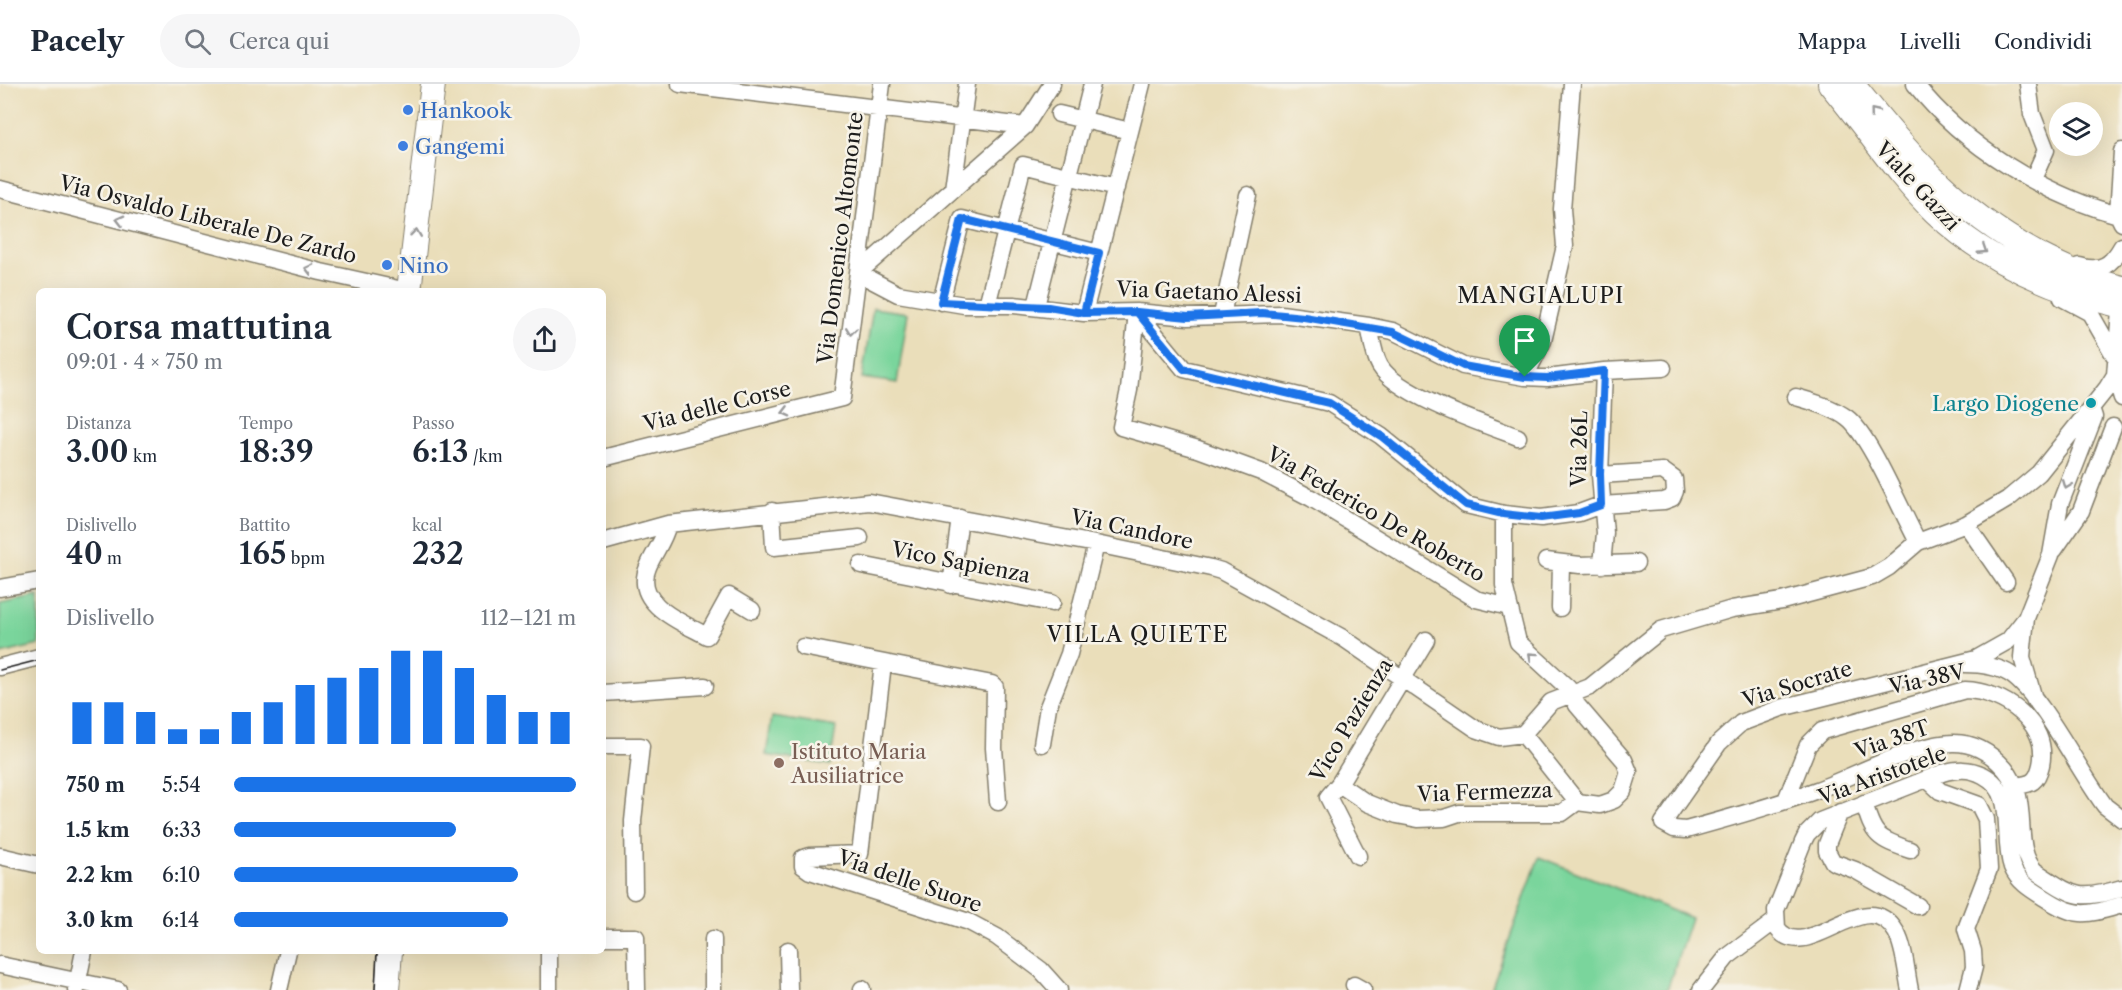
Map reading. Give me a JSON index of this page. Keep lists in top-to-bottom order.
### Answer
{
  "streets": {
    "main road": ["Viale Gazzi"],
    "street": [
      "Via Osvaldo Liberale De Zardo",
      "Via Domenico Altomonte",
      "Via Gaetano Alessi",
      "Via delle Corse",
      "Via 26L",
      "Via Federico De Roberto",
      "Via Candore",
      "Vico Sapienza",
      "Via 38V",
      "Via Socrate",
      "Vico Pazienza",
      "Via 38T",
      "Via Aristotele",
      "Via Fermezza",
      "Via delle Suore"
    ]
  },
  "crossings": [
    ["Via Domenico Altomonte", "Via Gaetano Alessi"],
    ["Via Domenico Altomonte", "Via delle Corse"],
    ["Via Gaetano Alessi", "Via 26L"],
    ["Via Gaetano Alessi", "Via Federico De Roberto"],
    ["Via Candore", "Vico Pazienza"],
    ["Via 38V", "Via 38T"],
    ["Via Socrate", "Via 38T"],
    ["Vico Pazienza", "Via Fermezza"]
  ],
  "one_way": ["Via Osvaldo Liberale De Zardo", "Via Domenico Altomonte", "Via delle Corse"],
  "districts": ["MANGIALUPI", "VILLA QUIETE"],
  "places": [
    "Hankook",
    "Gangemi",
    "Nino",
    "Largo Diogene",
    "Istituto Maria Ausiliatrice"
  ],
  "page": {
    "header": "Pacely",
    "search": "Cerca qui",
    "nav": ["Mappa", "Livelli", "Condividi"],
    "heading": ["Corsa mattutina", "09:01 · 4 × 750 m"],
    "stats": [
      ["Distanza", "3.00 km"],
      ["Tempo", "18:39"],
      ["Passo", "6:13 /km"],
      ["Dislivello", "40 m"],
      ["Battito", "165 bpm"],
      ["kcal", "232"]
    ],
    "chart": ["Dislivello", "112–121 m"],
    "list": [
      {
        "name": "750 m",
        "note": "5:54"
      },
      {
        "name": "1.5 km",
        "note": "6:33"
      },
      {
        "name": "2.2 km",
        "note": "6:10"
      },
      {
        "name": "3.0 km",
        "note": "6:14"
      }
    ]
  }
}
